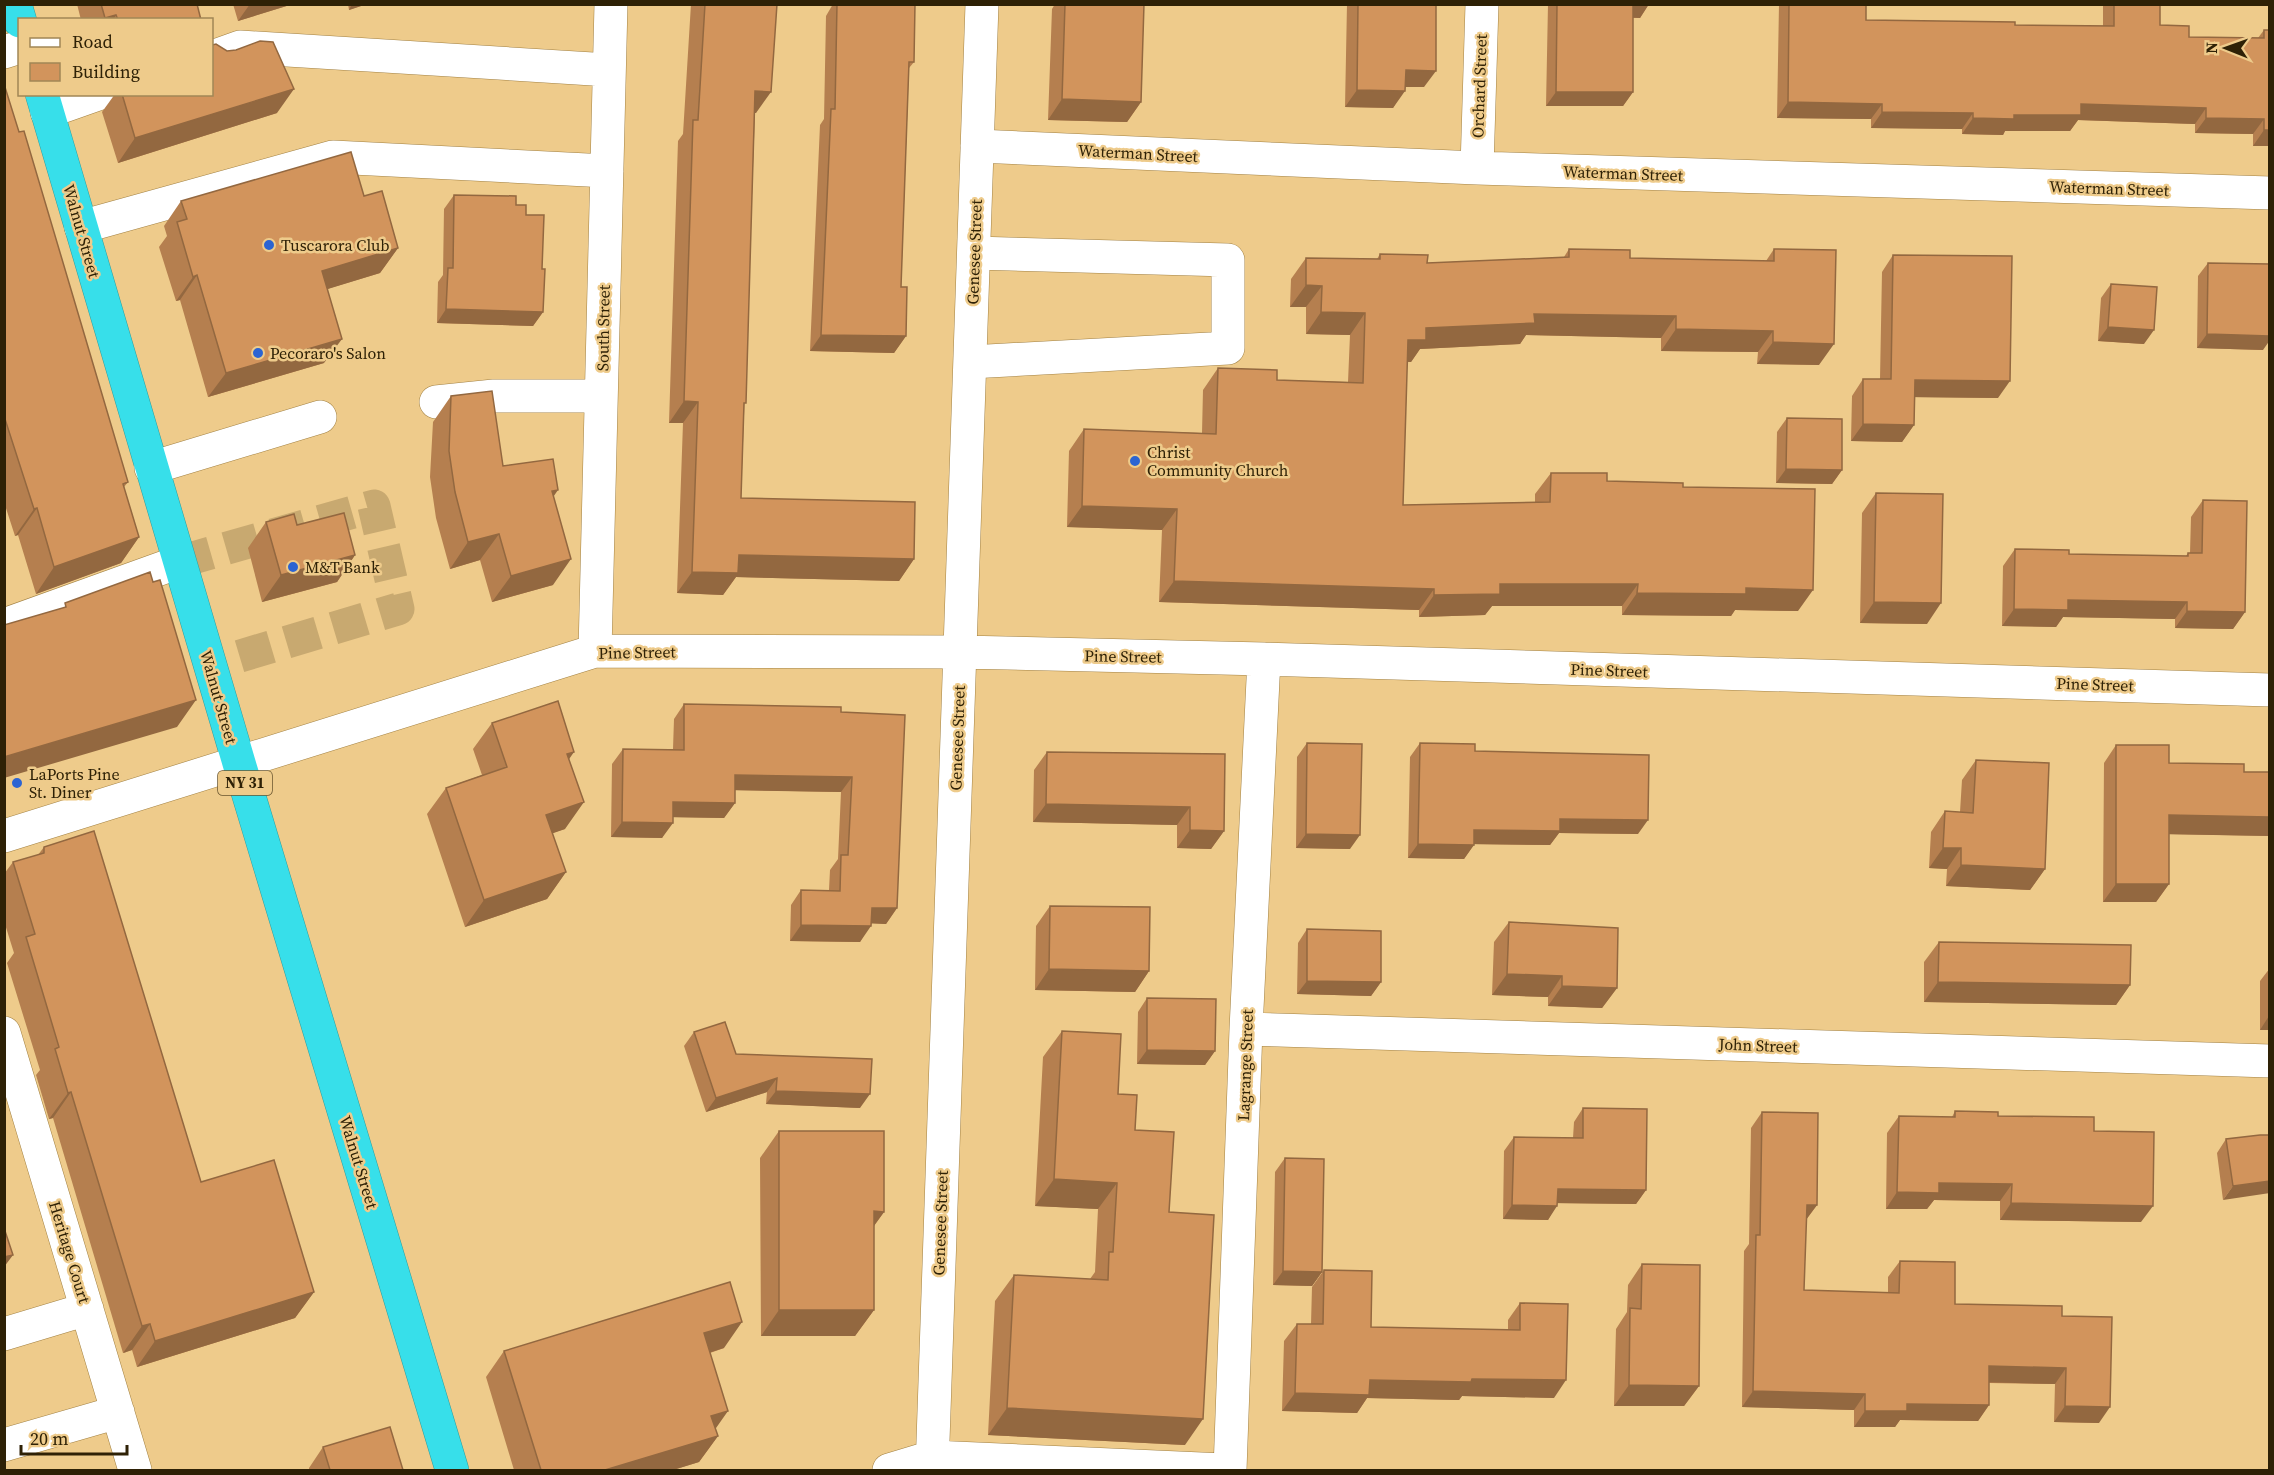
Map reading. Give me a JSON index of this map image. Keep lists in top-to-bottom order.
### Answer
{
  "streets": {
    "highway": ["Walnut Street", "NY 31"],
    "street": [
      "Orchard Street",
      "Waterman Street",
      "Genesee Street",
      "South Street",
      "Pine Street",
      "John Street",
      "Lagrange Street",
      "Heritage Court"
    ]
  },
  "crossings": [
    ["Orchard Street", "Waterman Street"],
    ["Waterman Street", "Genesee Street"],
    ["Walnut Street", "Pine Street"],
    ["Genesee Street", "Pine Street"],
    ["South Street", "Pine Street"],
    ["Pine Street", "Lagrange Street"],
    ["John Street", "Lagrange Street"]
  ],
  "places": [
    "Tuscarora Club",
    "Pecoraro's Salon",
    "Christ Community Church",
    "M&T Bank",
    "LaPorts Pine St. Diner"
  ],
  "legend": ["Road", "Building"],
  "scale_bar": "20 m",
  "north": "left"
}
